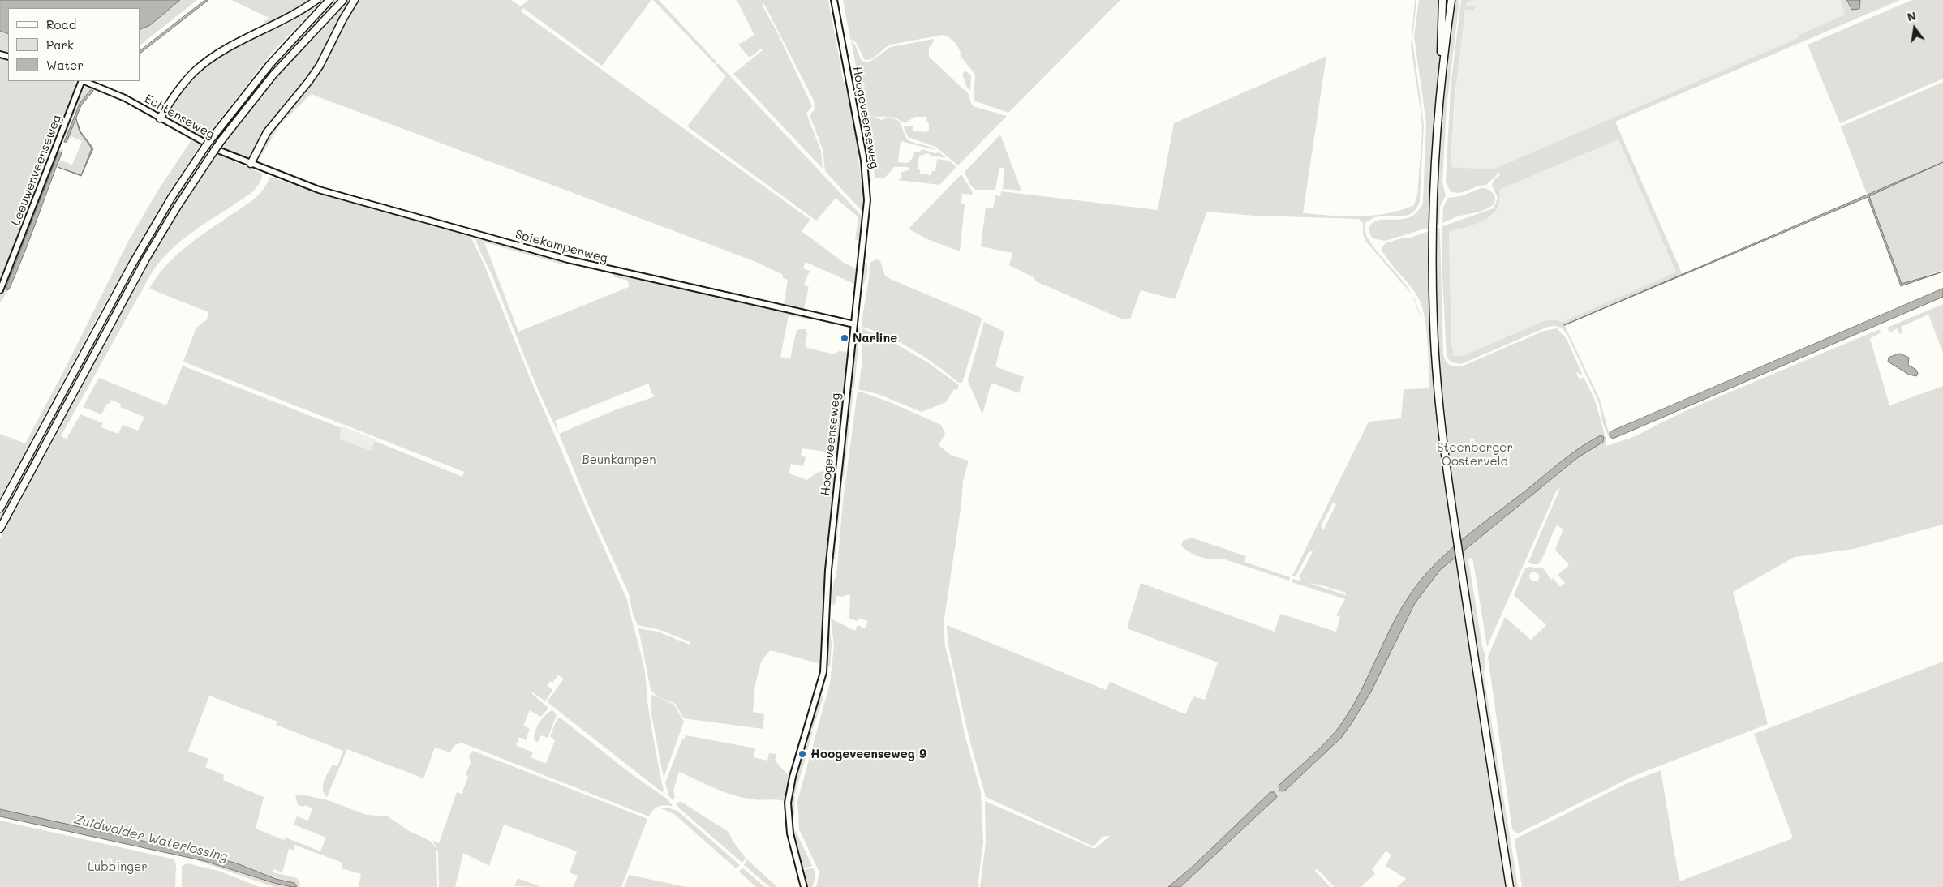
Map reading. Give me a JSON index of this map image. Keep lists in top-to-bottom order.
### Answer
{
  "streets": {
    "main road": [
      "Echtenseweg",
      "Hoogeveenseweg",
      "Leeuwenveenseweg",
      "Spiekampenweg"
    ]
  },
  "crossings": [
    ["Echtenseweg", "Spiekampenweg"],
    ["Hoogeveenseweg", "Spiekampenweg"]
  ],
  "water": ["Zuidwolder Waterlossing"],
  "parks": ["Steenberger Oosterveld", "Beunkampen", "Lubbinger"],
  "places": ["Narline", "Hoogeveenseweg 9"],
  "legend": ["Road", "Park", "Water"],
  "north": "top"
}
